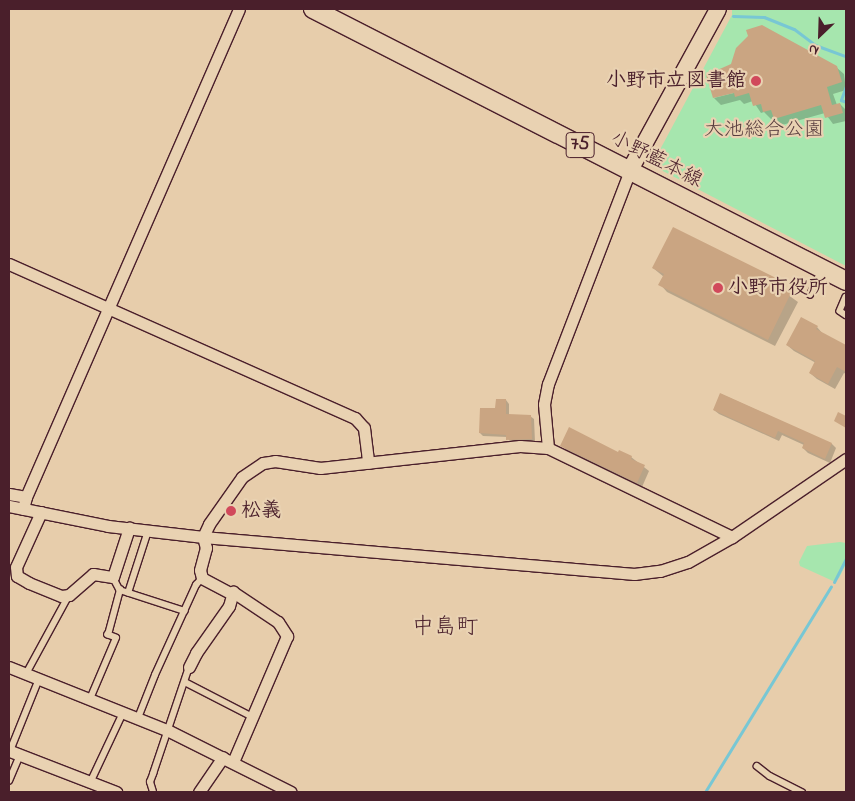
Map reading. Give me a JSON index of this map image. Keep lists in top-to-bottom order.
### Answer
{
  "streets": {
    "main road": ["75", "小野藍本線"]
  },
  "districts": ["中島町"],
  "parks": ["大池総合公園"],
  "places": ["小野市立図書館", "小野市役所", "松義"],
  "north": "bottom left"
}
